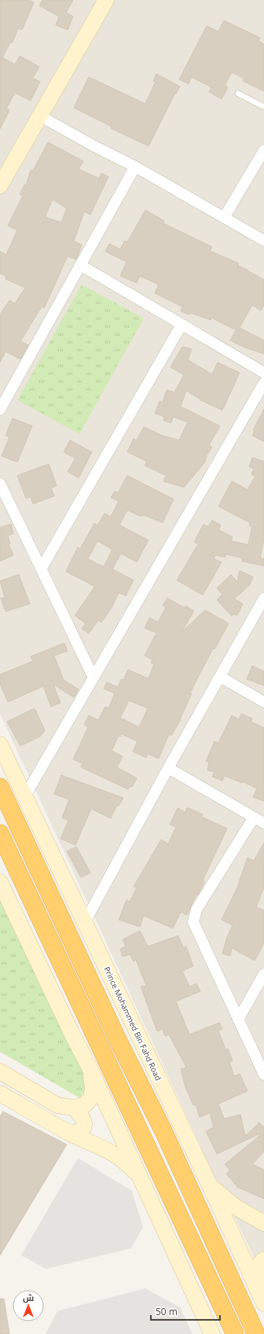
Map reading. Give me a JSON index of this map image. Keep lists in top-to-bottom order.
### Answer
{
  "streets": {
    "main road": ["Prince Mohammed Bin Fahd Road"]
  },
  "scale_bar": "50 m",
  "north": "top"
}
